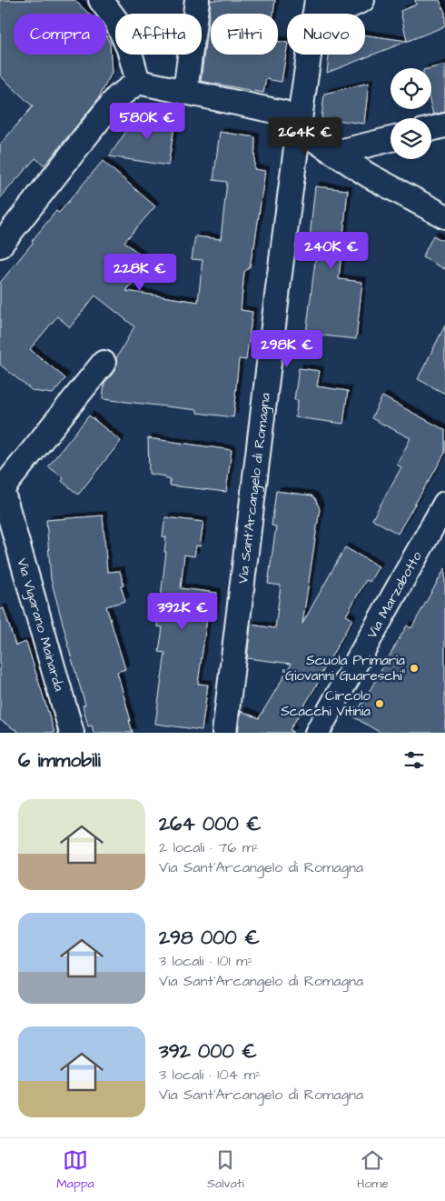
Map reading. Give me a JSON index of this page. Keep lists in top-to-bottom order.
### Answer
{
  "streets": {
    "street": ["Via Sant'Arcangelo di Romagna", "Via Marzabotto", "Via Vigarano Mainarda"]
  },
  "places": ["Scuola Primaria \"Giovanni Guareschi\"", "Circolo Scacchi Vitinia"],
  "page": {
    "chip": [
      "Compra",
      "Affitta",
      "Filtri",
      "Nuovo"
    ],
    "price": [
      "580K €",
      "264K €",
      "240K €",
      "228K €",
      "298K €",
      "392K €"
    ],
    "heading": "6 immobili",
    "list": [
      {
        "name": "264 000 €",
        "note": "2 locali · 76 m² · Via Sant'Arcangelo di Romagna"
      },
      {
        "name": "298 000 €",
        "note": "3 locali · 101 m² · Via Sant'Arcangelo di Romagna"
      },
      {
        "name": "392 000 €",
        "note": "3 locali · 104 m² · Via Sant'Arcangelo di Romagna"
      }
    ],
    "tabs": ["Mappa", "Salvati", "Home"]
  }
}
